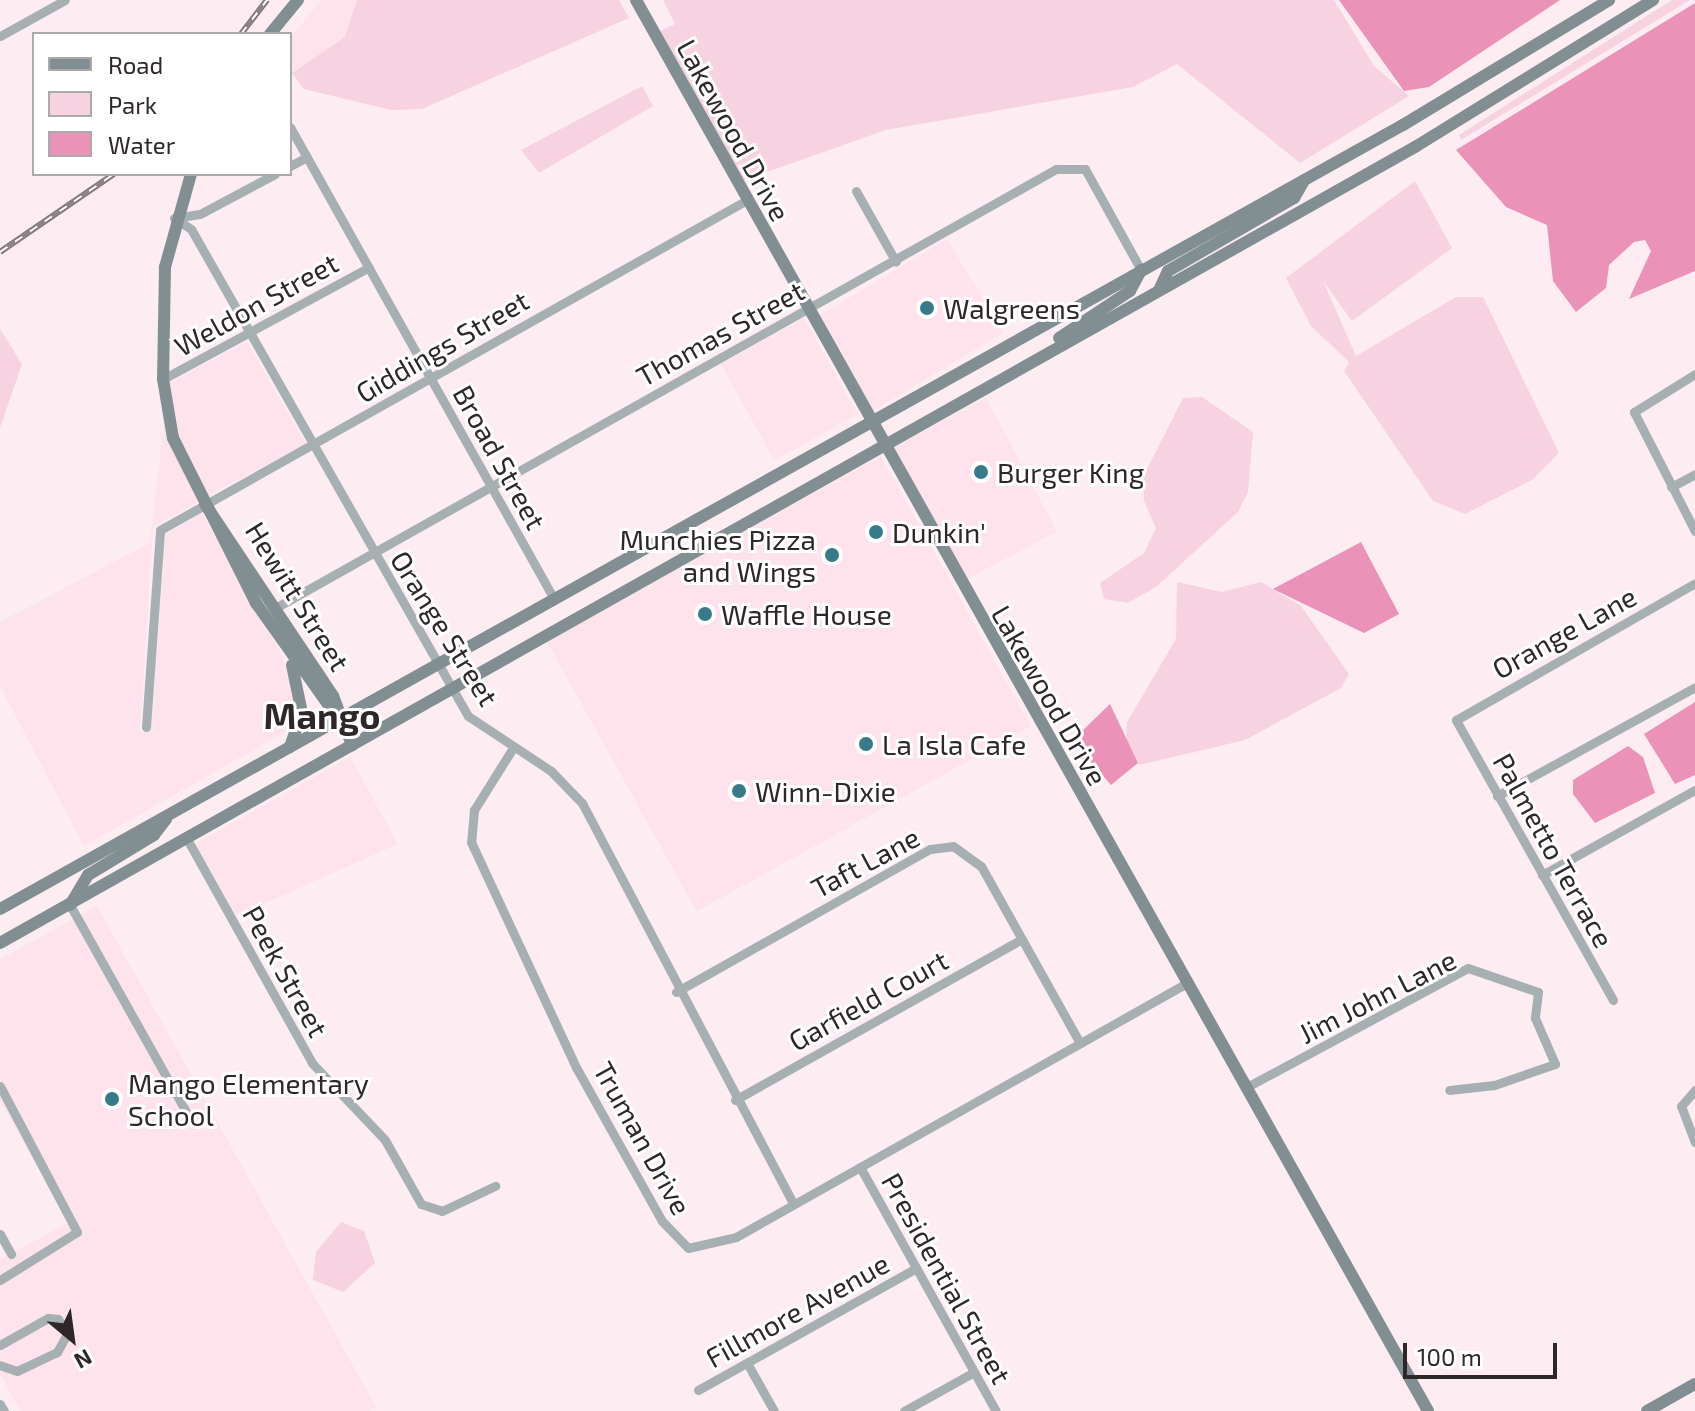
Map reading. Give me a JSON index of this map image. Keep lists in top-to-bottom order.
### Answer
{
  "streets": {
    "main road": ["Lakewood Drive", "Hewitt Street"],
    "street": [
      "Weldon Street",
      "Thomas Street",
      "Giddings Street",
      "Broad Street",
      "Orange Street",
      "Orange Lane",
      "Palmetto Terrace",
      "Taft Lane",
      "Peek Street",
      "Jim John Lane",
      "Garfield Court",
      "Truman Drive",
      "Presidential Street",
      "Fillmore Avenue"
    ]
  },
  "crossings": [
    ["Lakewood Drive", "Thomas Street"],
    ["Lakewood Drive", "Giddings Street"],
    ["Lakewood Drive", "Jim John Lane"],
    ["Lakewood Drive", "Truman Drive"],
    ["Weldon Street", "Broad Street"],
    ["Weldon Street", "Hewitt Street"],
    ["Weldon Street", "Orange Street"],
    ["Thomas Street", "Broad Street"],
    ["Thomas Street", "Hewitt Street"],
    ["Thomas Street", "Orange Street"],
    ["Giddings Street", "Broad Street"],
    ["Giddings Street", "Hewitt Street"],
    ["Giddings Street", "Orange Street"],
    ["Hewitt Street", "Orange Street"],
    ["Orange Street", "Taft Lane"],
    ["Orange Street", "Garfield Court"],
    ["Orange Street", "Truman Drive"],
    ["Orange Lane", "Palmetto Terrace"],
    ["Taft Lane", "Garfield Court"],
    ["Taft Lane", "Truman Drive"],
    ["Truman Drive", "Presidential Street"],
    ["Presidential Street", "Fillmore Avenue"]
  ],
  "districts": ["Mango"],
  "places": [
    "Walgreens",
    "Burger King",
    "Dunkin'",
    "Munchies Pizza and Wings",
    "Waffle House",
    "La Isla Cafe",
    "Winn-Dixie",
    "Mango Elementary School"
  ],
  "legend": ["Road", "Park", "Water"],
  "scale_bar": "100 m",
  "north": "bottom right"
}
